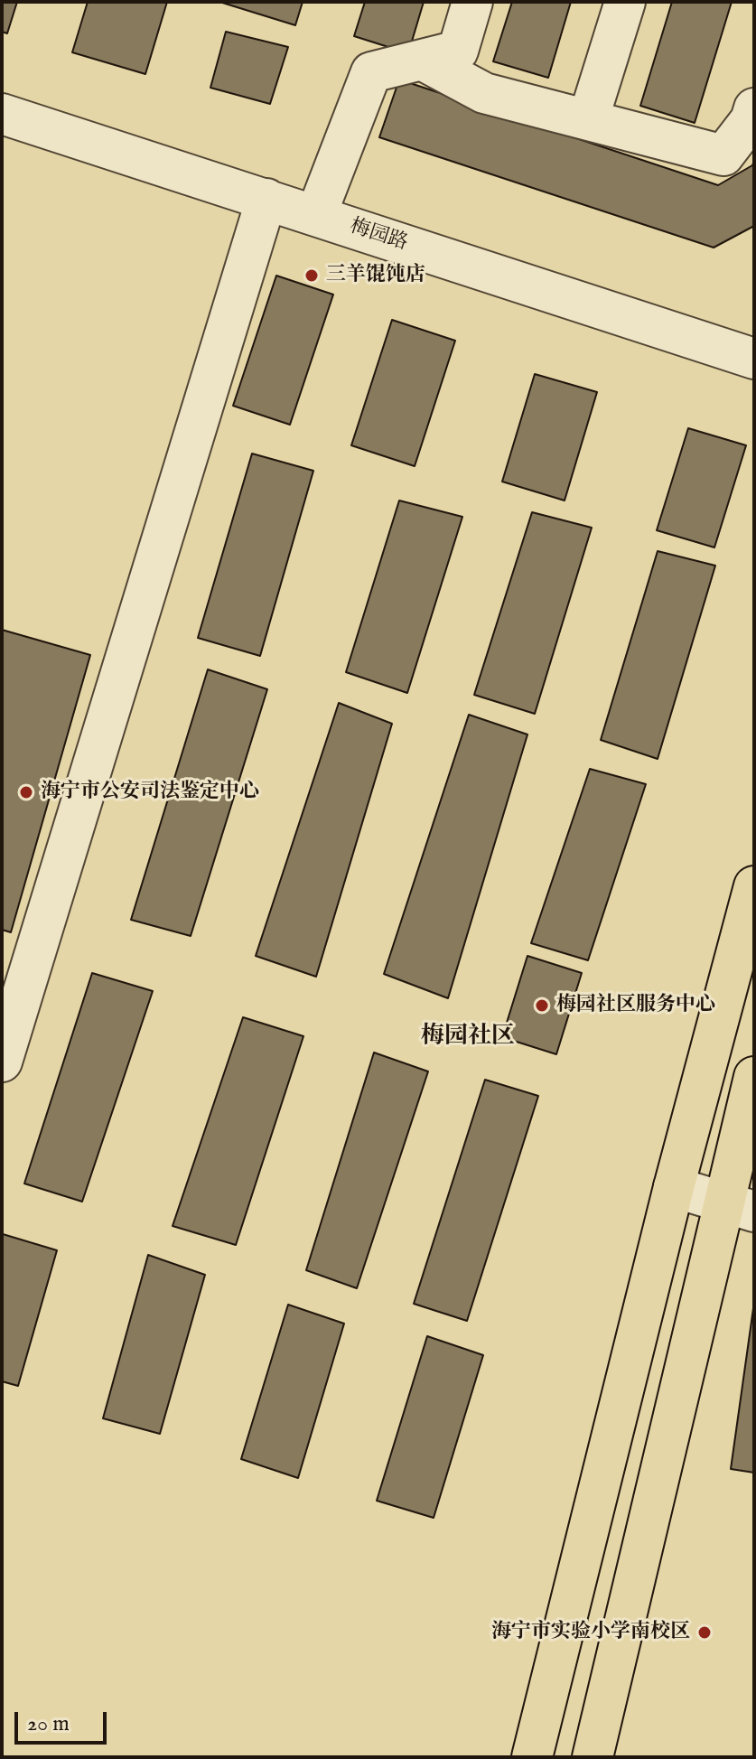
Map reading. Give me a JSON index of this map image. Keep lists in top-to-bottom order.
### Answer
{
  "streets": {
    "street": ["梅园路"]
  },
  "districts": ["梅园社区"],
  "places": [
    "三羊馄饨店",
    "海宁市公安司法鉴定中心",
    "梅园社区服务中心",
    "海宁市实验小学南校区"
  ],
  "scale_bar": "20 m"
}
